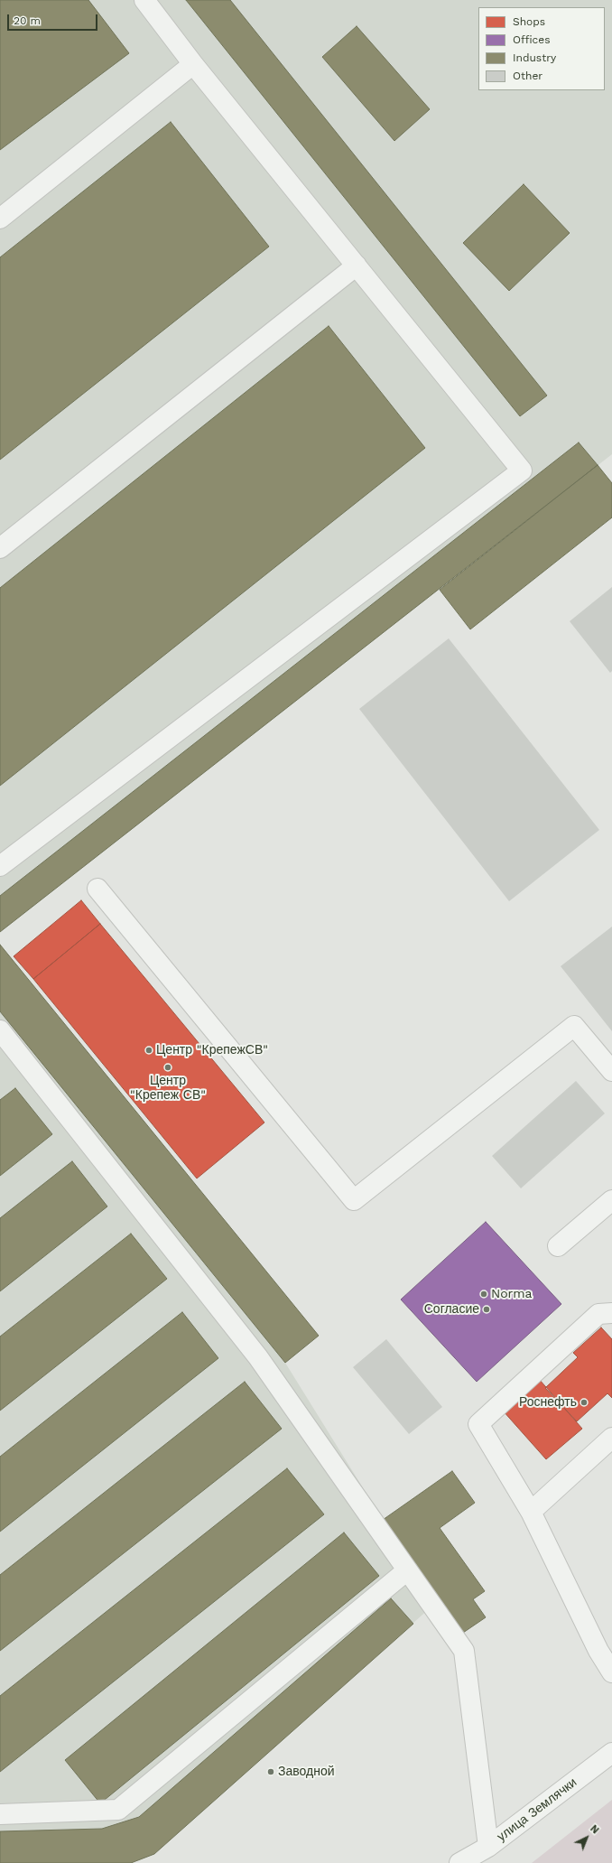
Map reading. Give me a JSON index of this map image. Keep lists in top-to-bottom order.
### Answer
{
  "streets": {
    "street": ["улица Землячки"]
  },
  "places": [
    "Центр \"КрепежСВ\"",
    "Центр \"Крепеж СВ\"",
    "Norma",
    "Согласие",
    "Роснефть",
    "Заводной"
  ],
  "legend": [
    "Shops",
    "Offices",
    "Industry",
    "Other"
  ],
  "scale_bar": "20 m",
  "north": "top right"
}
